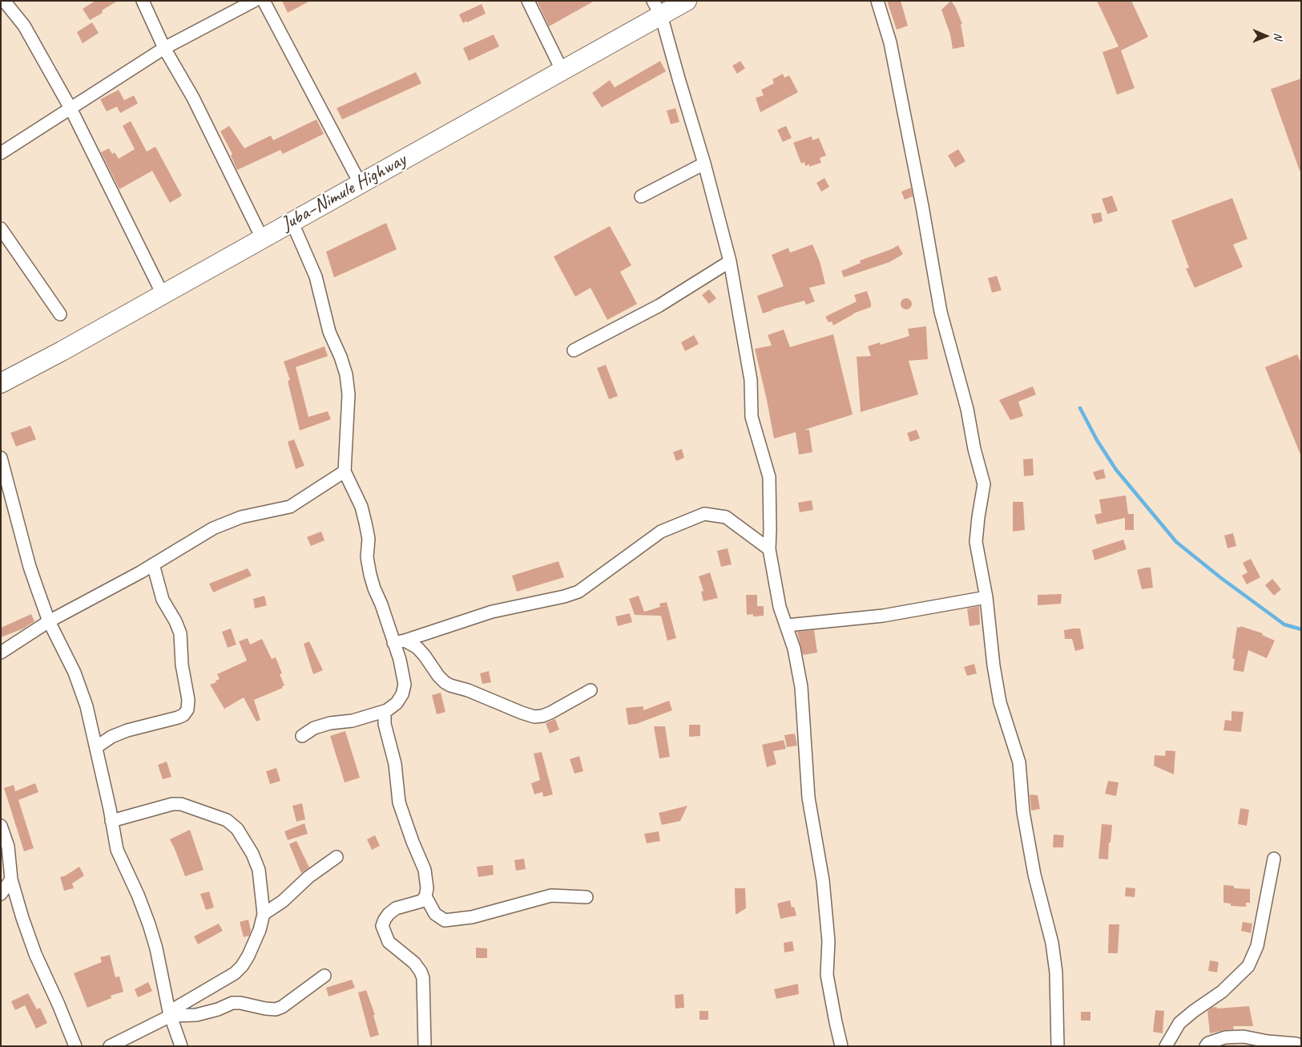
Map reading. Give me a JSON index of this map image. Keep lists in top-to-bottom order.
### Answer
{
  "streets": {
    "main road": ["Juba–Nimule Highway"]
  },
  "north": "right"
}
